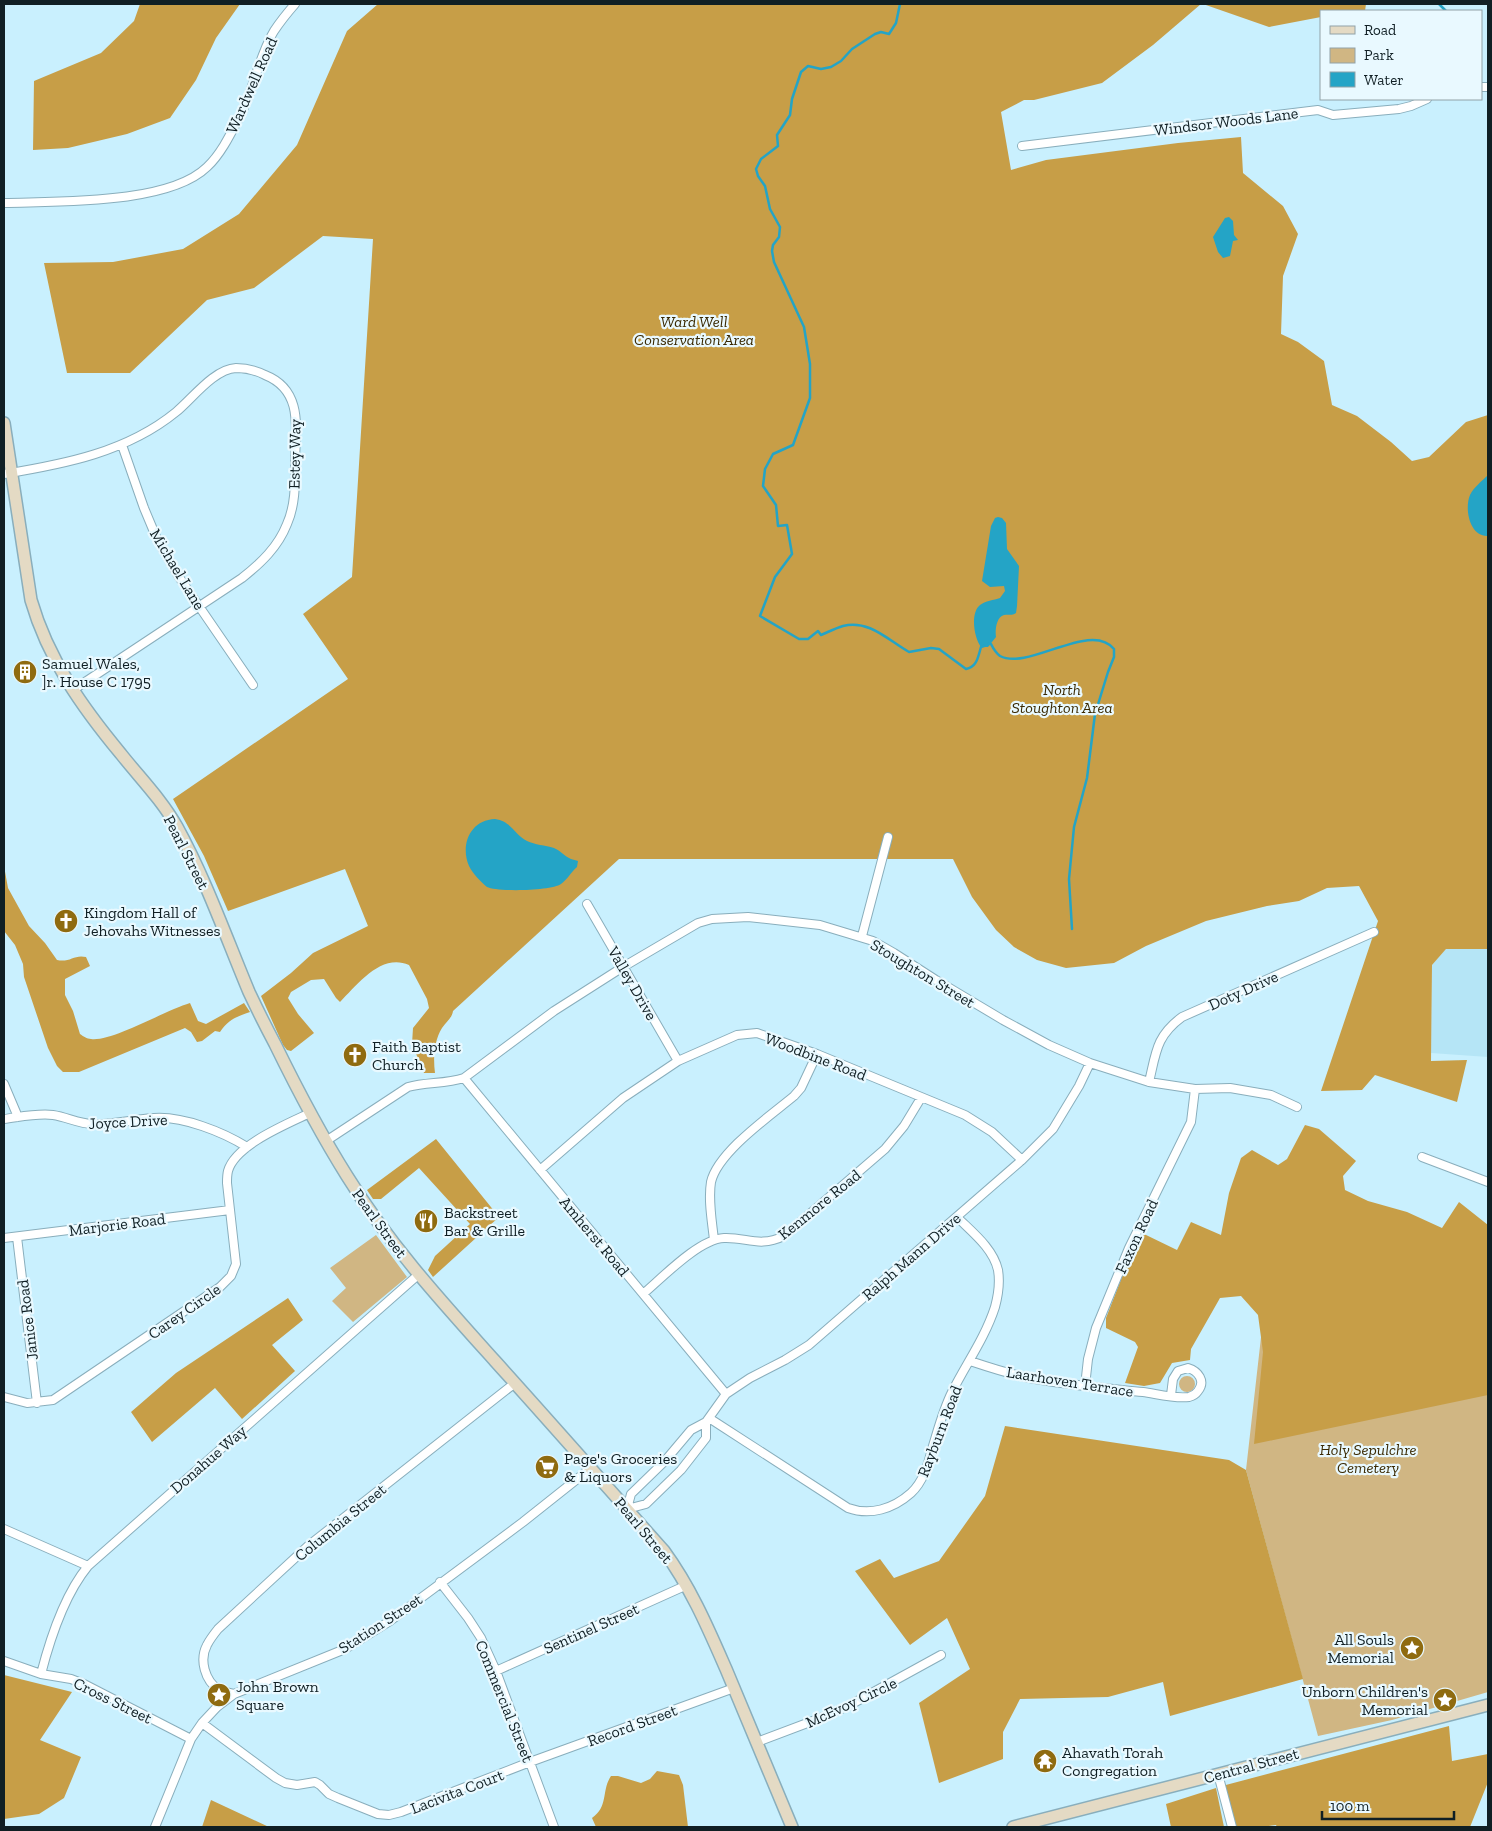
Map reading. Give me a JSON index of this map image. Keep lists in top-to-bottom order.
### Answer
{
  "streets": {
    "main road": ["Pearl Street", "Central Street"],
    "street": [
      "Wardwell Road",
      "Windsor Woods Lane",
      "Estey Way",
      "Michael Lane",
      "Stoughton Street",
      "Valley Drive",
      "Doty Drive",
      "Woodbine Road",
      "Joyce Drive",
      "Kenmore Road",
      "Marjorie Road",
      "Amherst Road",
      "Faxon Road",
      "Ralph Mann Drive",
      "Carey Circle",
      "Janice Road",
      "Laarhoven Terrace",
      "Rayburn Road",
      "Donahue Way",
      "Columbia Street",
      "Station Street",
      "Sentinel Street",
      "Cross Street",
      "Commercial Street",
      "McEvoy Circle",
      "Record Street",
      "Lacivita Court"
    ]
  },
  "crossings": [
    ["Estey Way", "Michael Lane"],
    ["Estey Way", "Pearl Street"],
    ["Pearl Street", "Stoughton Street"],
    ["Pearl Street", "Ralph Mann Drive"],
    ["Pearl Street", "Carey Circle"],
    ["Pearl Street", "Donahue Way"],
    ["Pearl Street", "Columbia Street"],
    ["Pearl Street", "Station Street"],
    ["Pearl Street", "Sentinel Street"],
    ["Pearl Street", "McEvoy Circle"],
    ["Pearl Street", "Record Street"],
    ["Stoughton Street", "Valley Drive"],
    ["Stoughton Street", "Doty Drive"],
    ["Stoughton Street", "Amherst Road"],
    ["Stoughton Street", "Faxon Road"],
    ["Stoughton Street", "Ralph Mann Drive"],
    ["Valley Drive", "Woodbine Road"],
    ["Woodbine Road", "Kenmore Road"],
    ["Woodbine Road", "Amherst Road"],
    ["Woodbine Road", "Ralph Mann Drive"],
    ["Joyce Drive", "Carey Circle"],
    ["Kenmore Road", "Amherst Road"],
    ["Marjorie Road", "Carey Circle"],
    ["Marjorie Road", "Janice Road"],
    ["Amherst Road", "Ralph Mann Drive"],
    ["Faxon Road", "Laarhoven Terrace"],
    ["Ralph Mann Drive", "Rayburn Road"],
    ["Carey Circle", "Janice Road"],
    ["Laarhoven Terrace", "Rayburn Road"],
    ["Donahue Way", "Cross Street"],
    ["Columbia Street", "Station Street"],
    ["Station Street", "Cross Street"],
    ["Station Street", "Commercial Street"],
    ["Station Street", "Lacivita Court"],
    ["Sentinel Street", "Commercial Street"],
    ["Commercial Street", "Record Street"],
    ["Commercial Street", "Lacivita Court"],
    ["Record Street", "Lacivita Court"]
  ],
  "parks": ["Ward Well Conservation Area", "North Stoughton Area", "Holy Sepulchre Cemetery"],
  "places": {
    "building": ["Samuel Wales, ]r. House C 1795"],
    "church": ["Kingdom Hall of Jehovahs Witnesses", "Faith Baptist Church"],
    "restaurant": ["Backstreet Bar & Grille"],
    "supermarket": ["Page's Groceries & Liquors"],
    "place": ["All Souls Memorial", "John Brown Square", "Unborn Children's Memorial"],
    "temple": ["Ahavath Torah Congregation"]
  },
  "legend": ["Road", "Park", "Water"],
  "scale_bar": "100 m"
}
